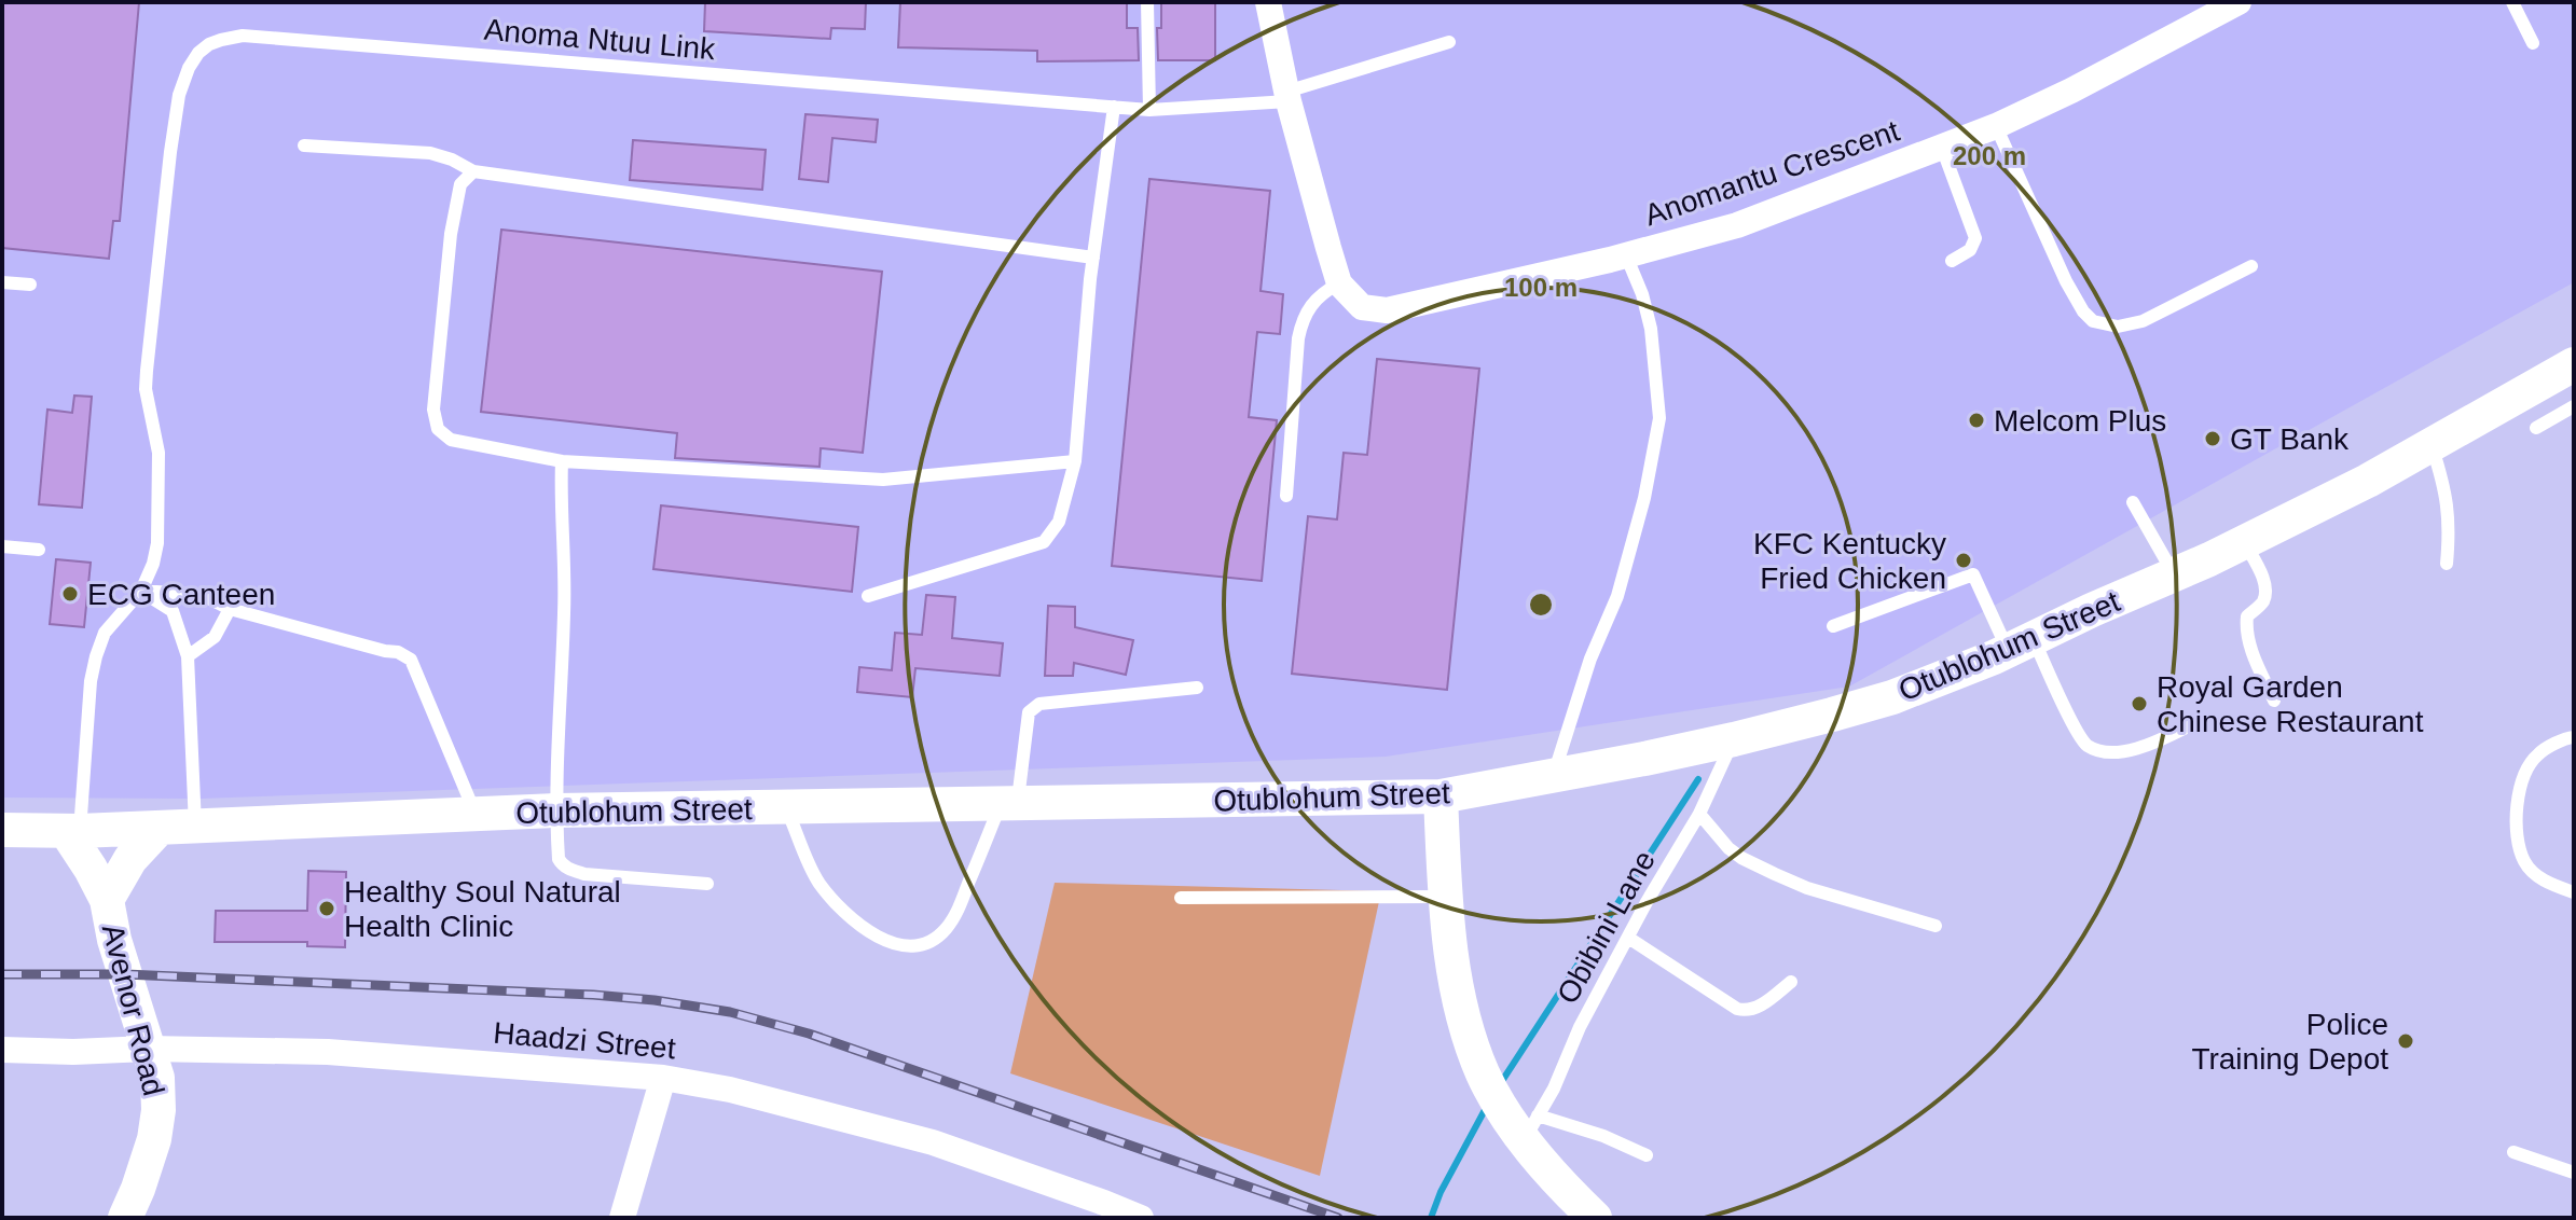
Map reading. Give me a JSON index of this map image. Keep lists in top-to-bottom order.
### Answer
{
  "streets": {
    "street": [
      "Anomantu Crescent",
      "Otublohum Street",
      "Avenor Road",
      "Haadzi Street"
    ],
    "lane": ["Anoma Ntuu Link", "Obibini Lane"]
  },
  "crossings": [
    ["Anoma Ntuu Link", "Otublohum Street"],
    ["Anoma Ntuu Link", "Avenor Road"],
    ["Otublohum Street", "Obibini Lane"],
    ["Otublohum Street", "Avenor Road"],
    ["Avenor Road", "Haadzi Street"]
  ],
  "places": [
    "Melcom Plus",
    "GT Bank",
    "KFC Kentucky Fried Chicken",
    "ECG Canteen",
    "Royal Garden Chinese Restaurant",
    "Healthy Soul Natural Health Clinic",
    "Police Training Depot"
  ],
  "rings": ["200 m", "100 m"]
}
